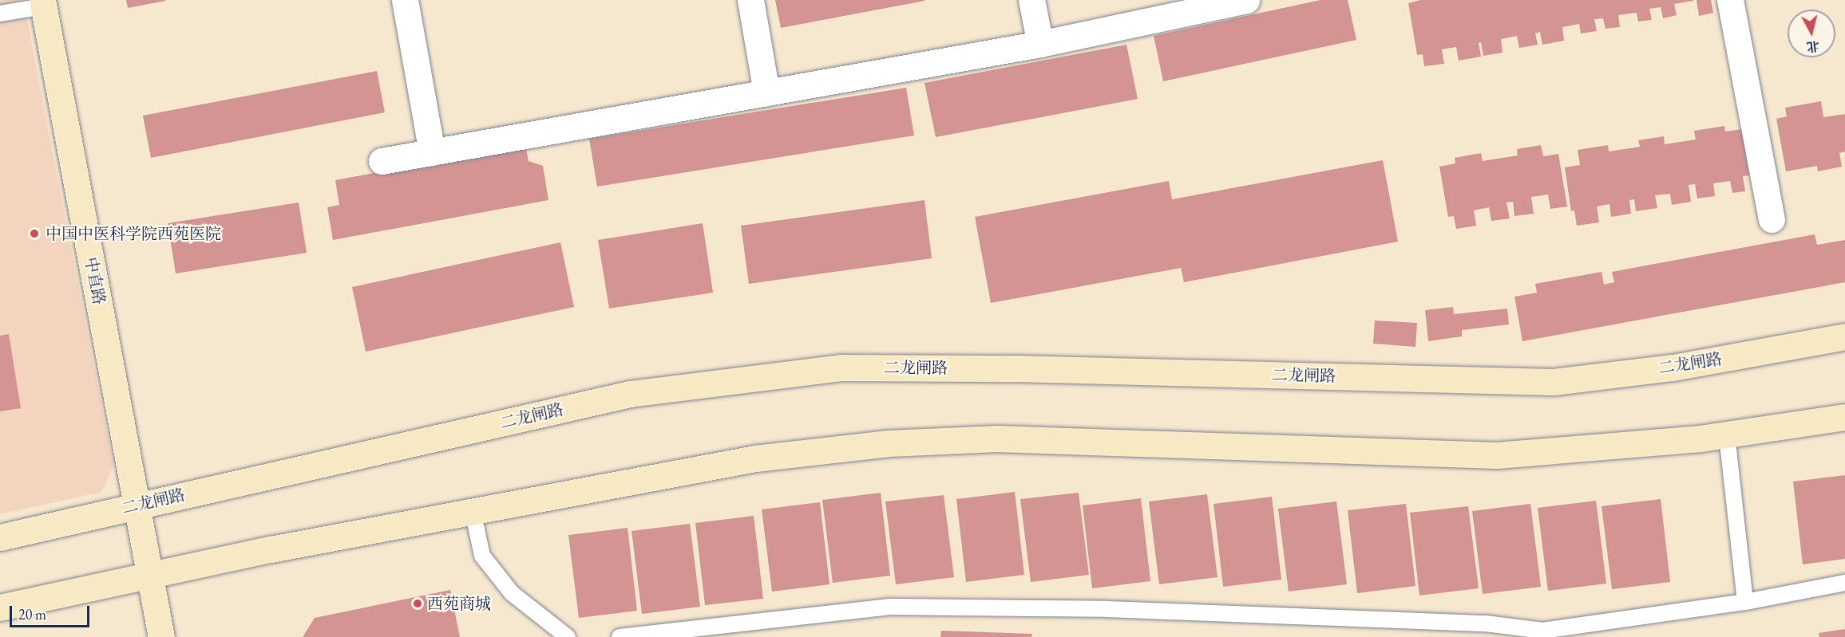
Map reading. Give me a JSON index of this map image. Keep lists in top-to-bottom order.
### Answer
{
  "streets": {
    "main road": ["中直路", "二龙闸路"]
  },
  "crossings": [
    ["中直路", "二龙闸路"]
  ],
  "places": ["中国中医科学院西苑医院", "西苑商城"],
  "scale_bar": "20 m",
  "north": "bottom"
}
